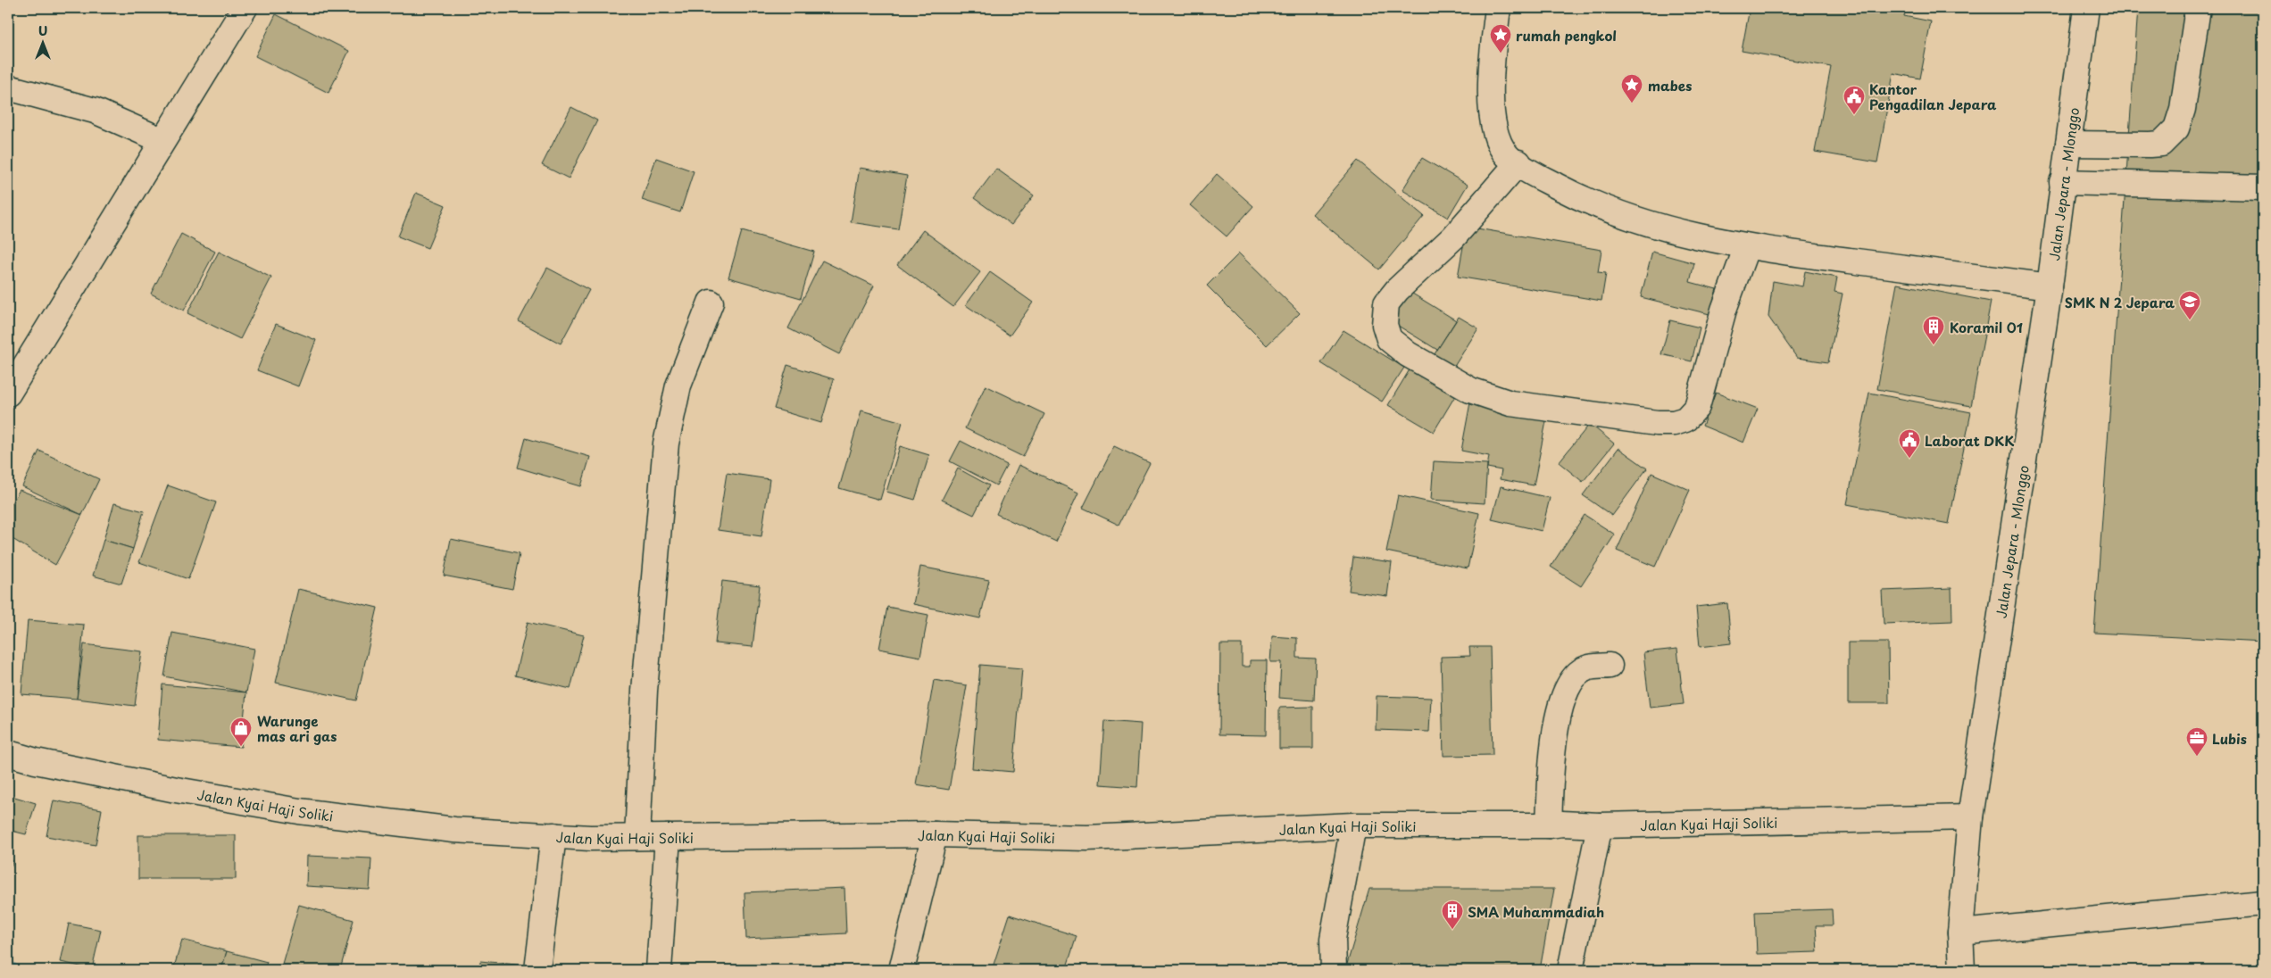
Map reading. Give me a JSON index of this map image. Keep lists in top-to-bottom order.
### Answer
{
  "streets": {
    "street": ["Jalan Jepara - Mlonggo", "Jalan Kyai Haji Soliki"]
  },
  "crossings": [
    ["Jalan Jepara - Mlonggo", "Jalan Kyai Haji Soliki"]
  ],
  "places": {
    "place": ["rumah pengkol", "mabes"],
    "public building": ["Kantor Pengadilan Jepara", "Laborat DKK"],
    "school or university": ["SMK N 2 Jepara"],
    "building": ["Koramil 01", "SMA Muhammadiah"],
    "shop": ["Warunge mas ari gas"],
    "office": ["Lubis"]
  },
  "north": "top"
}
